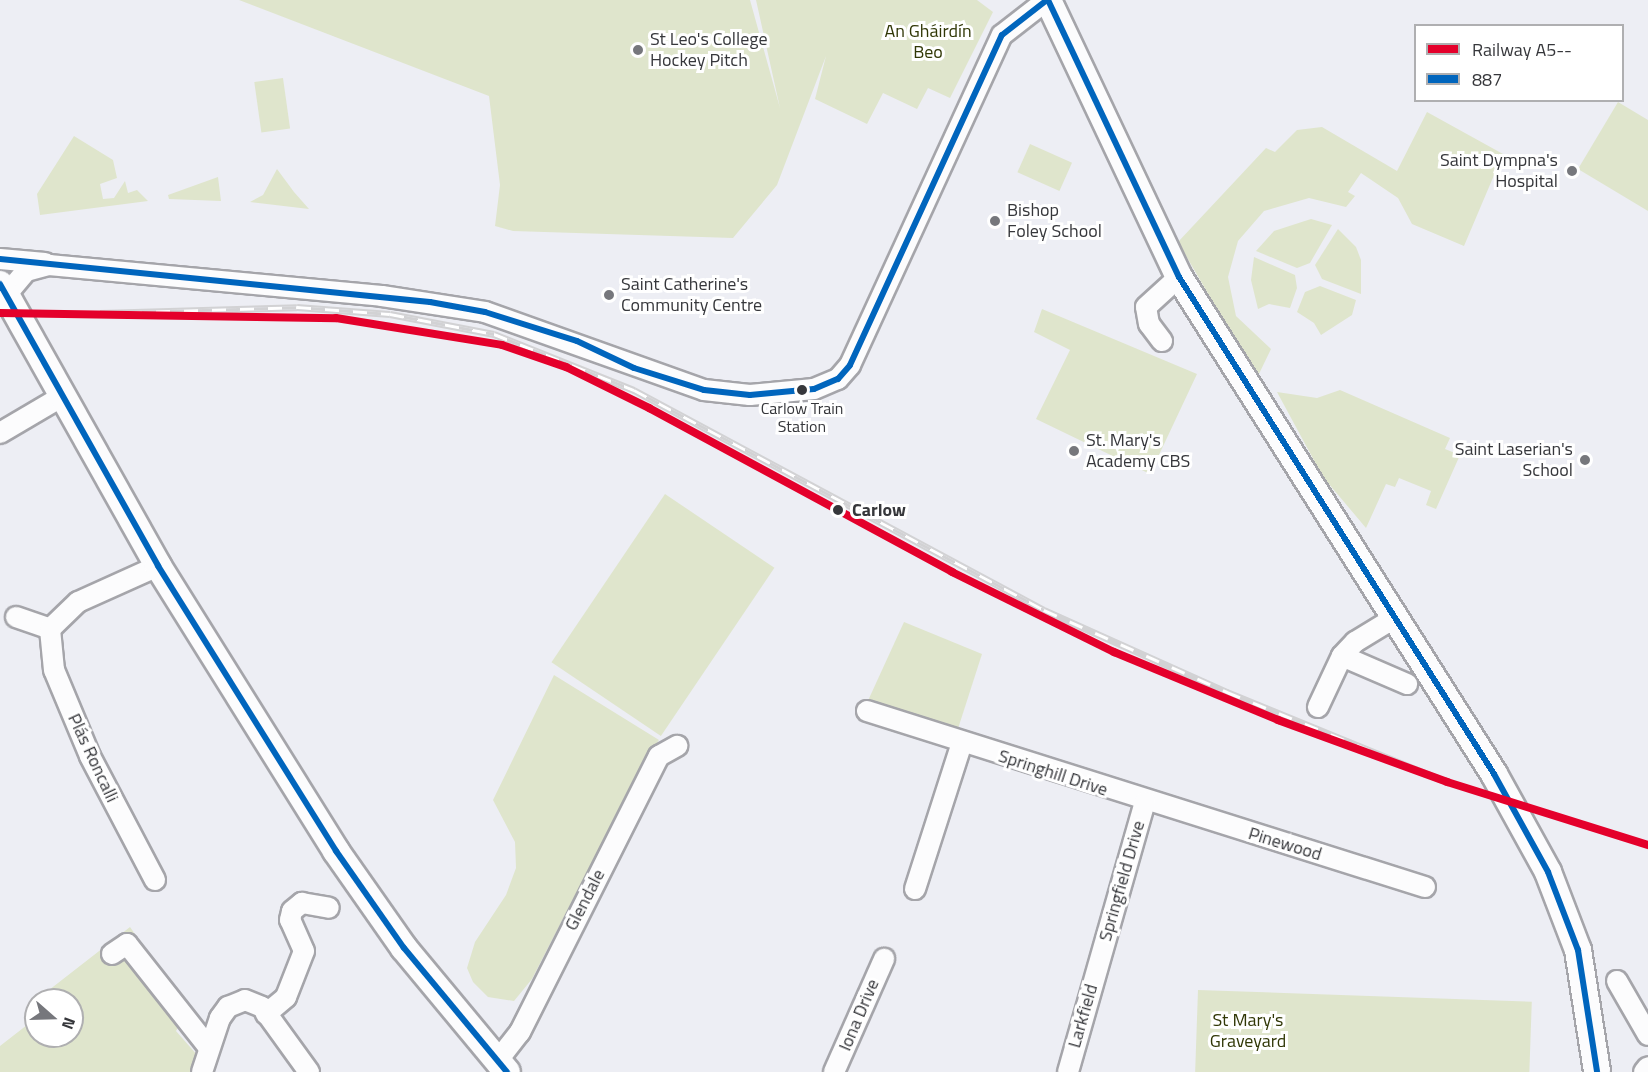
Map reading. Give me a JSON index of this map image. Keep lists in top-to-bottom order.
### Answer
{
  "streets": {
    "street": [
      "Plás Roncalli",
      "Springhill Drive",
      "Pinewood",
      "Springfield Drive",
      "Glendale",
      "Iona Drive",
      "Larkfield"
    ]
  },
  "crossings": [
    ["Springhill Drive", "Pinewood"],
    ["Springhill Drive", "Springfield Drive"],
    ["Pinewood", "Springfield Drive"],
    ["Springfield Drive", "Larkfield"]
  ],
  "parks": ["An Gháirdín Beo", "St Mary's Graveyard"],
  "places": [
    "St Leo's College Hockey Pitch",
    "Saint Dympna's Hospital",
    "Bishop Foley School",
    "Saint Catherine's Community Centre",
    "Carlow Train Station",
    "St. Mary's Academy CBS",
    "Saint Laserian's School",
    "Carlow"
  ],
  "lines": ["transit line 887", "rail line A5--"],
  "legend": ["Railway A5--", "887"],
  "north": "right"
}
